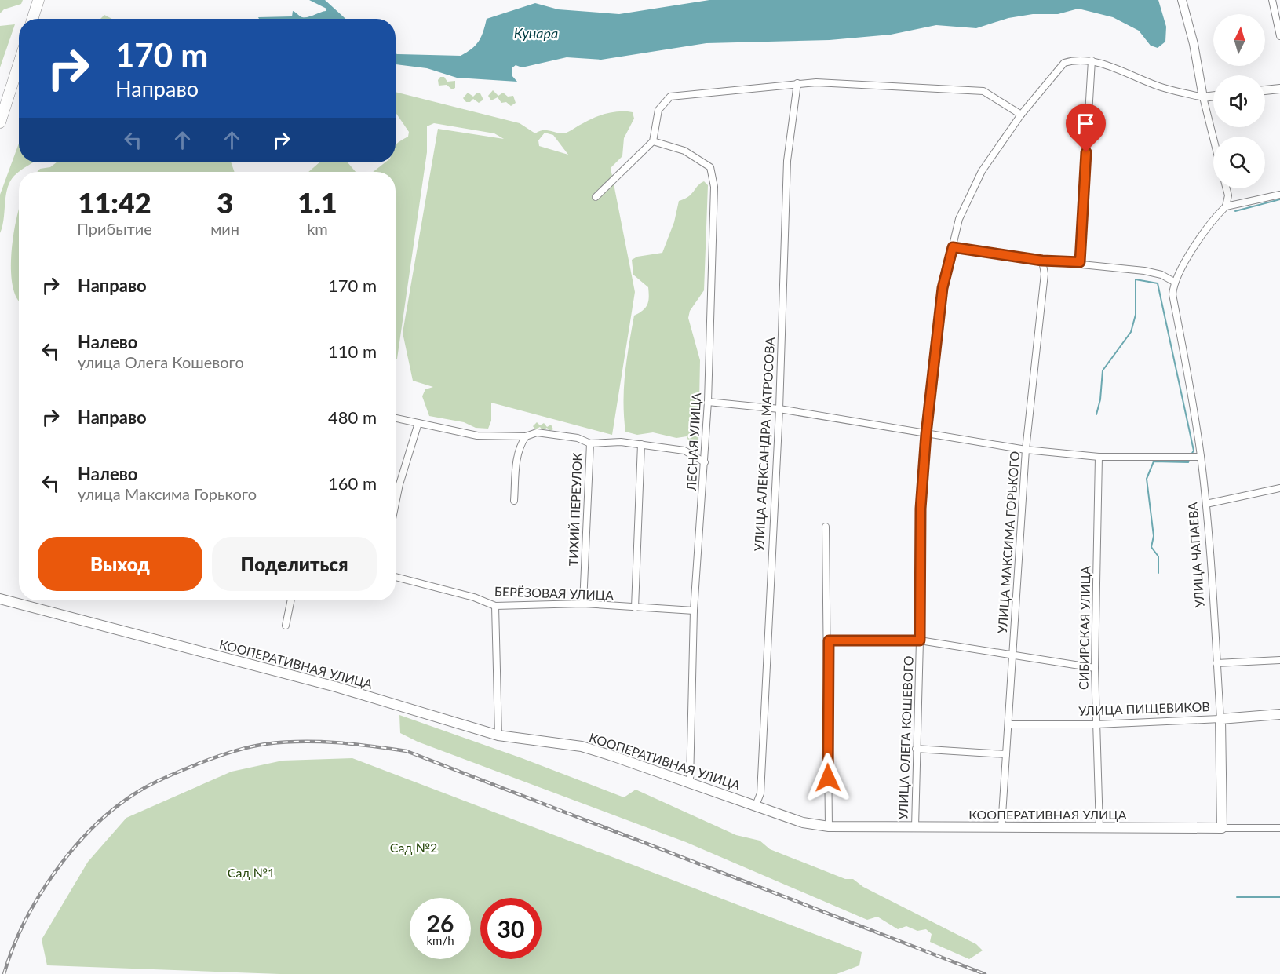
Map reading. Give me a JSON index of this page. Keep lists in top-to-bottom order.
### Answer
{
  "streets": {
    "main road": ["УЛИЦА ЧАПАЕВА", "КООПЕРАТИВНАЯ УЛИЦА", "УЛИЦА ПИЩЕВИКОВ"],
    "street": [
      "ЛЕСНАЯ УЛИЦА",
      "УЛИЦА АЛЕКСАНДРА МАТРОСОВА",
      "ТИХИЙ ПЕРЕУЛОК",
      "УЛИЦА МАКСИМА ГОРЬКОГО",
      "БЕРЁЗОВАЯ УЛИЦА",
      "СИБИРСКАЯ УЛИЦА",
      "УЛИЦА ОЛЕГА КОШЕВОГО"
    ]
  },
  "crossings": [
    ["ЛЕСНАЯ УЛИЦА", "БЕРЁЗОВАЯ УЛИЦА"],
    ["ЛЕСНАЯ УЛИЦА", "КООПЕРАТИВНАЯ УЛИЦА"],
    ["УЛИЦА АЛЕКСАНДРА МАТРОСОВА", "КООПЕРАТИВНАЯ УЛИЦА"],
    ["ТИХИЙ ПЕРЕУЛОК", "БЕРЁЗОВАЯ УЛИЦА"],
    ["УЛИЦА МАКСИМА ГОРЬКОГО", "КООПЕРАТИВНАЯ УЛИЦА"],
    ["УЛИЦА МАКСИМА ГОРЬКОГО", "УЛИЦА ПИЩЕВИКОВ"],
    ["УЛИЦА ЧАПАЕВА", "КООПЕРАТИВНАЯ УЛИЦА"],
    ["УЛИЦА ЧАПАЕВА", "УЛИЦА ПИЩЕВИКОВ"],
    ["СИБИРСКАЯ УЛИЦА", "КООПЕРАТИВНАЯ УЛИЦА"],
    ["СИБИРСКАЯ УЛИЦА", "УЛИЦА ПИЩЕВИКОВ"],
    ["КООПЕРАТИВНАЯ УЛИЦА", "УЛИЦА ОЛЕГА КОШЕВОГО"]
  ],
  "water": ["Кунара"],
  "parks": ["Сад №2", "Сад №1"],
  "north": "top",
  "page": {
    "turn": ["170 m", "Направо"],
    "eta": [
      "11:42",
      "Прибытие",
      "3",
      "мин",
      "1.1",
      "km"
    ],
    "list": [
      {
        "name": "Направо",
        "value": "170 m"
      },
      {
        "name": "Налево",
        "note": "улица Олега Кошевого",
        "value": "110 m"
      },
      {
        "name": "Направо",
        "value": "480 m"
      },
      {
        "name": "Налево",
        "note": "улица Максима Горького",
        "value": "160 m"
      }
    ],
    "buttons": ["Выход", "Поделиться"],
    "speed": "26 km/h",
    "limit": "30"
  }
}
